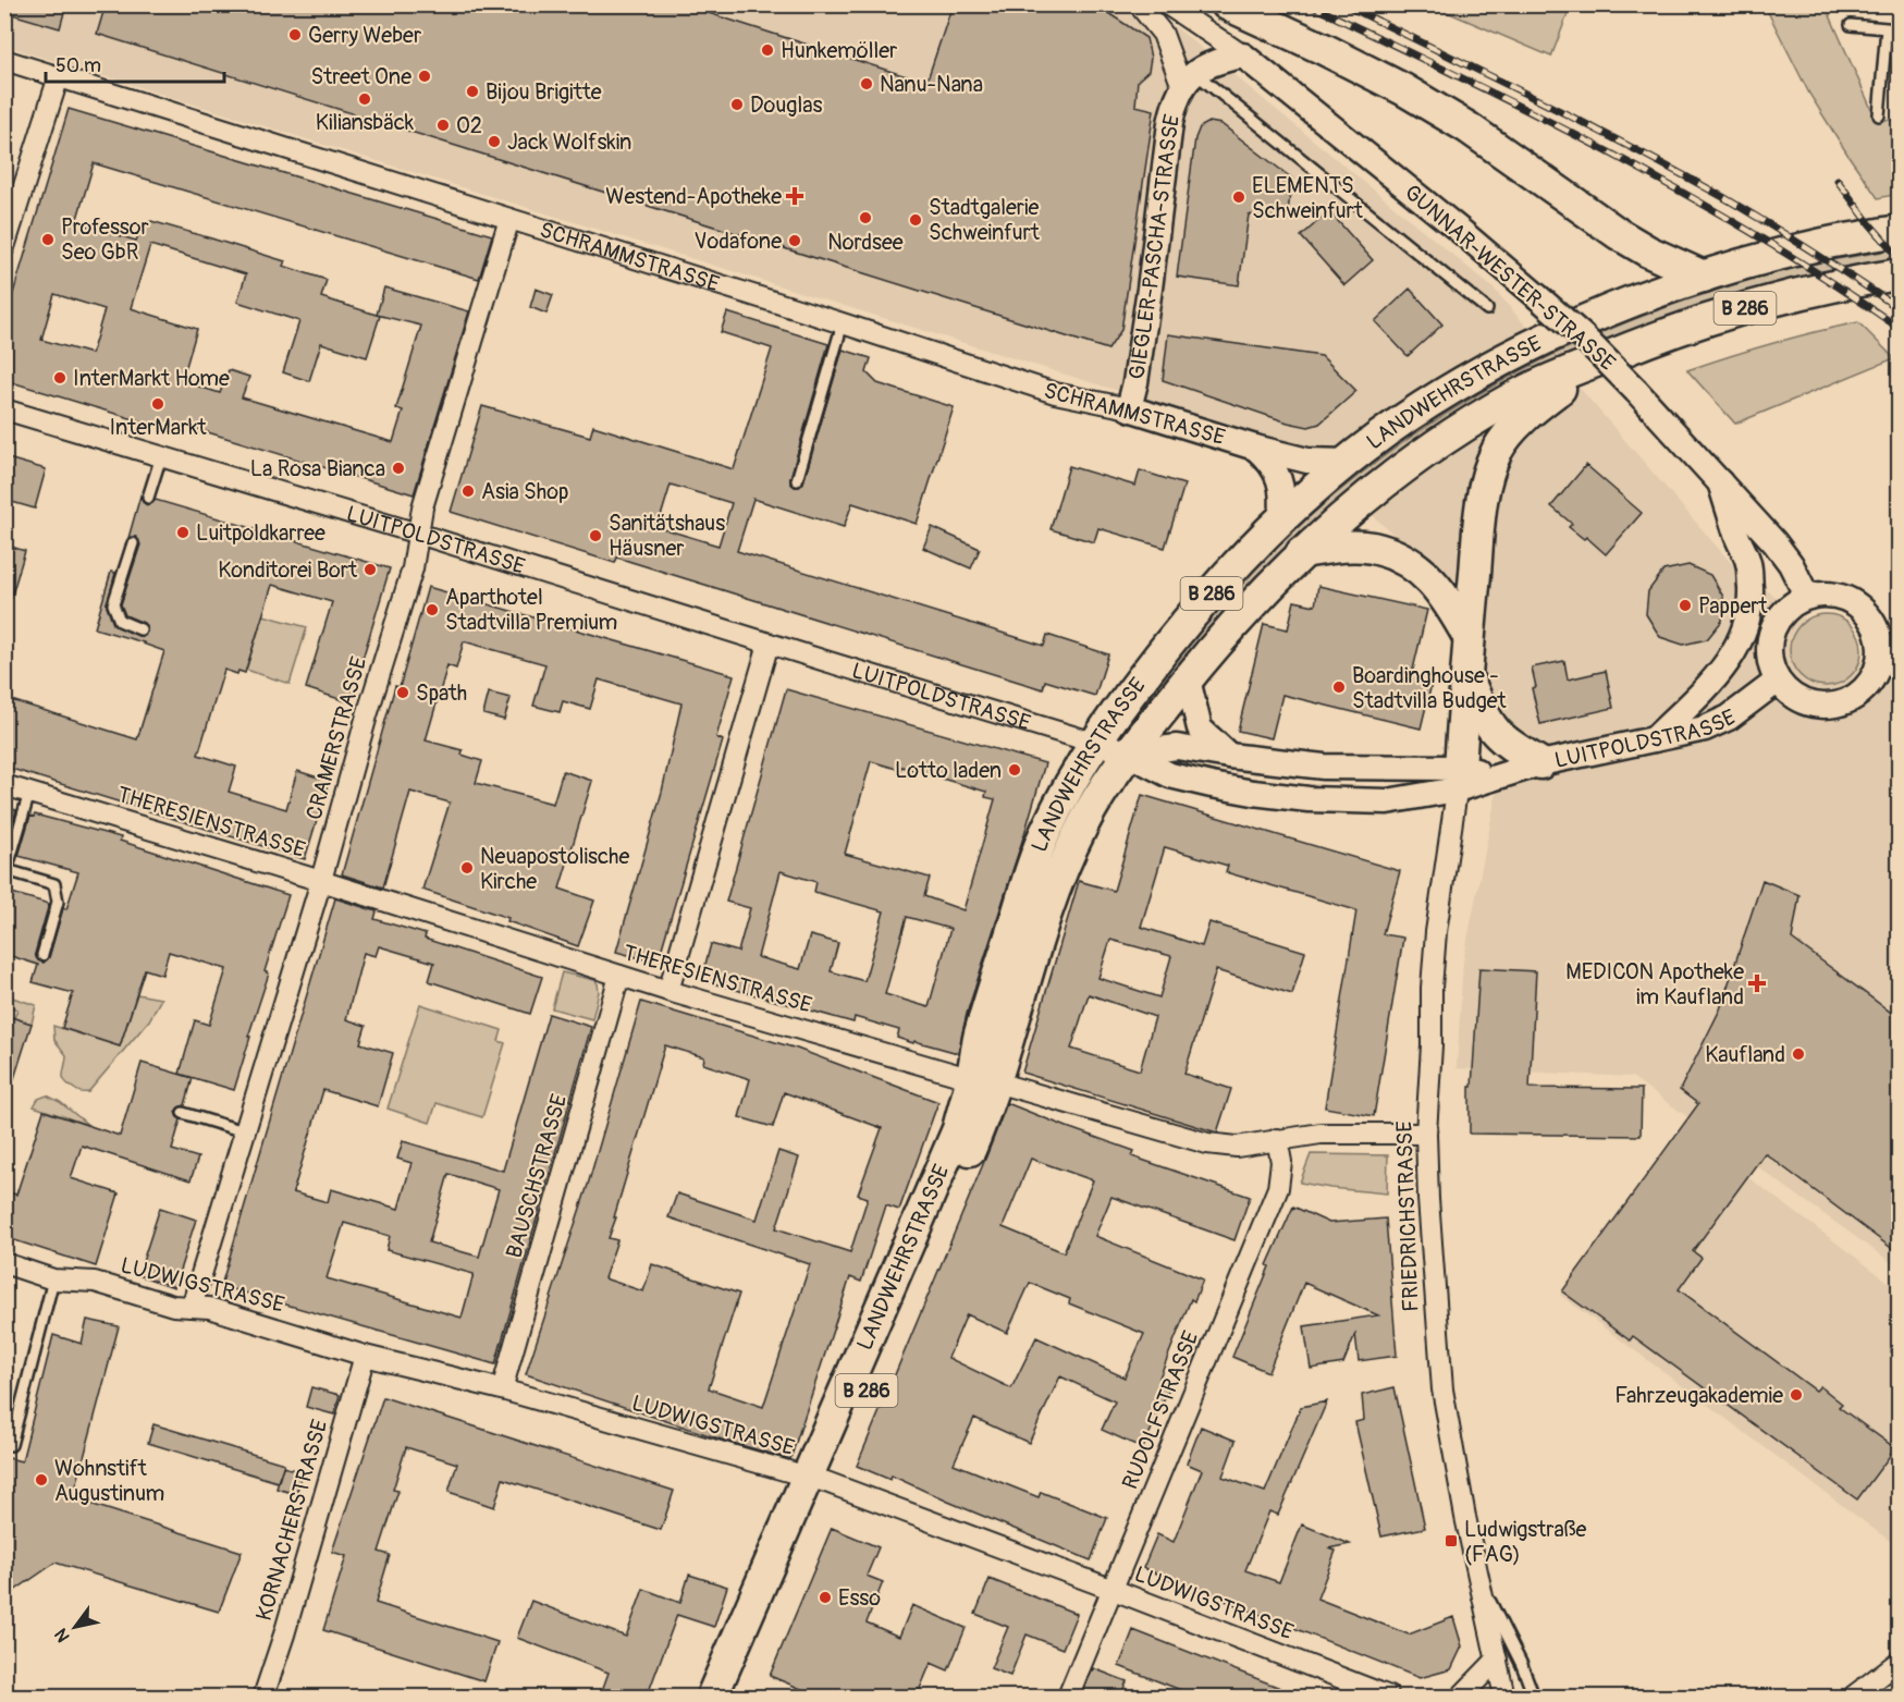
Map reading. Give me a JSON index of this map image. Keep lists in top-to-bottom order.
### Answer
{
  "streets": {
    "main road": ["B 286", "LANDWEHRSTRASSE"],
    "street": [
      "GIEGLER-PASCHA-STRASSE",
      "SCHRAMMSTRASSE",
      "GUNNAR-WESTER-STRASSE",
      "LUITPOLDSTRASSE",
      "CRAMERSTRASSE",
      "THERESIENSTRASSE",
      "BAUSCHSTRASSE",
      "FRIEDRICHSTRASSE",
      "LUDWIGSTRASSE",
      "RUDOLFSTRASSE",
      "KORNACHERSTRASSE"
    ]
  },
  "crossings": [
    ["GIEGLER-PASCHA-STRASSE", "SCHRAMMSTRASSE"],
    ["GIEGLER-PASCHA-STRASSE", "GUNNAR-WESTER-STRASSE"],
    ["SCHRAMMSTRASSE", "LANDWEHRSTRASSE"],
    ["SCHRAMMSTRASSE", "CRAMERSTRASSE"],
    ["GUNNAR-WESTER-STRASSE", "LUITPOLDSTRASSE"],
    ["LANDWEHRSTRASSE", "LUITPOLDSTRASSE"],
    ["LANDWEHRSTRASSE", "THERESIENSTRASSE"],
    ["LANDWEHRSTRASSE", "LUDWIGSTRASSE"],
    ["LUITPOLDSTRASSE", "CRAMERSTRASSE"],
    ["LUITPOLDSTRASSE", "FRIEDRICHSTRASSE"],
    ["CRAMERSTRASSE", "THERESIENSTRASSE"],
    ["CRAMERSTRASSE", "LUDWIGSTRASSE"],
    ["THERESIENSTRASSE", "BAUSCHSTRASSE"],
    ["THERESIENSTRASSE", "FRIEDRICHSTRASSE"],
    ["THERESIENSTRASSE", "RUDOLFSTRASSE"],
    ["BAUSCHSTRASSE", "LUDWIGSTRASSE"],
    ["LUDWIGSTRASSE", "RUDOLFSTRASSE"],
    ["LUDWIGSTRASSE", "KORNACHERSTRASSE"]
  ],
  "places": {
    "other": [
      "Gerry Weber",
      "Hunkemöller",
      "Street One",
      "Nanu-Nana",
      "Bijou Brigitte",
      "Kiliansbäck",
      "Douglas",
      "O2",
      "Jack Wolfskin",
      "ELEMENTS Schweinfurt",
      "Nordsee",
      "Stadtgalerie Schweinfurt",
      "Professor Seo GbR",
      "Vodafone",
      "InterMarkt Home",
      "InterMarkt",
      "La Rosa Bianca",
      "Asia Shop",
      "Luitpoldkarree",
      "Sanitätshaus Häusner",
      "Konditorei Bort",
      "Pappert",
      "Aparthotel Stadtvilla Premium",
      "Boardinghouse - Stadtvilla Budget",
      "Spath",
      "Lotto laden",
      "Neuapostolische Kirche",
      "Kaufland",
      "Fahrzeugakademie",
      "Wohnstift Augustinum",
      "Esso"
    ],
    "health": ["Westend-Apotheke", "MEDICON Apotheke im Kaufland"],
    "transit": ["Ludwigstraße (FAG)"]
  },
  "scale_bar": "50 m",
  "north": "bottom left"
}
